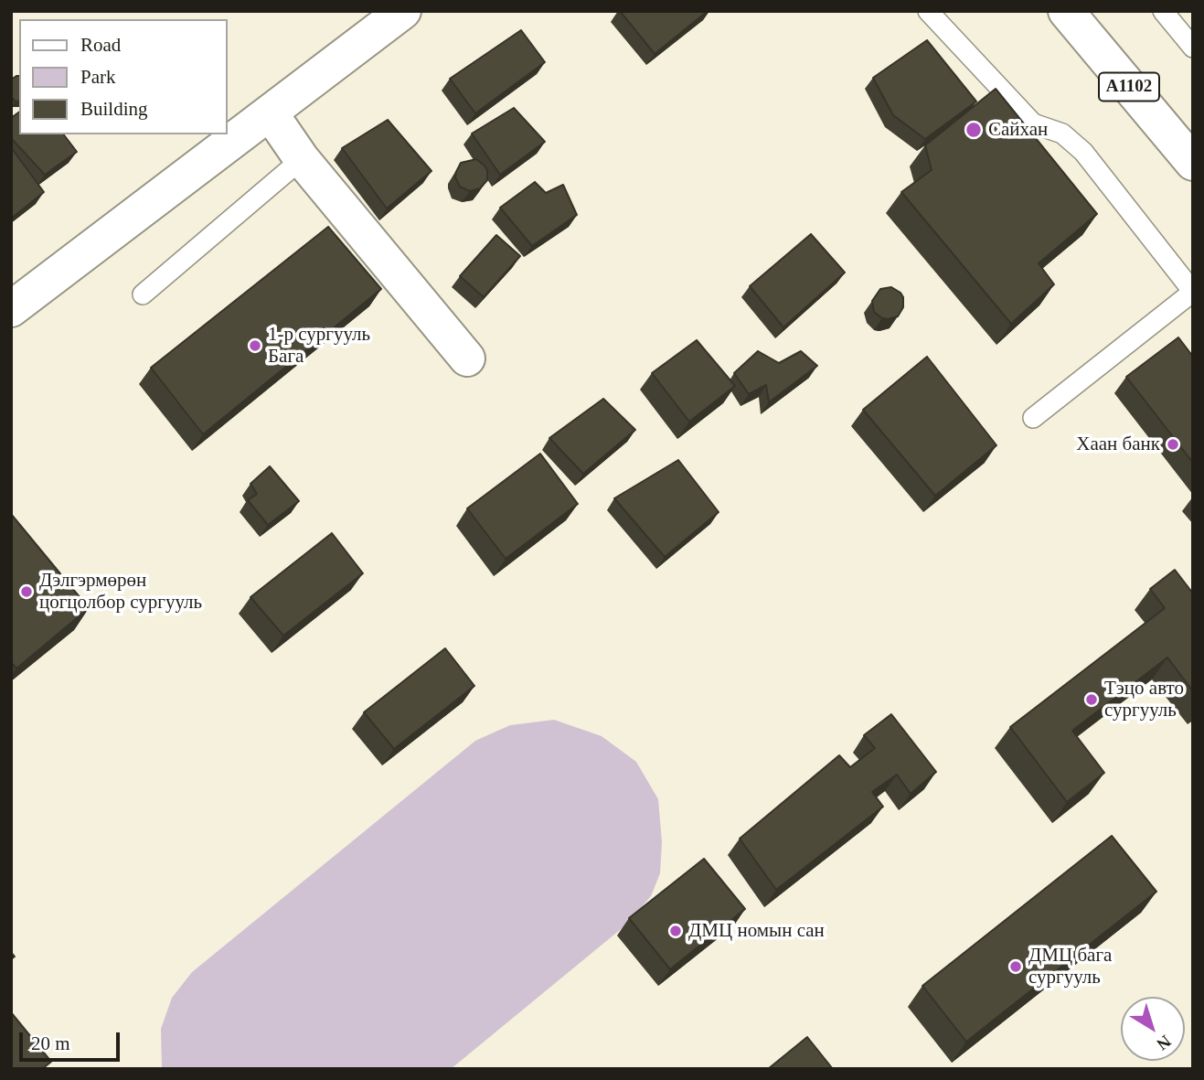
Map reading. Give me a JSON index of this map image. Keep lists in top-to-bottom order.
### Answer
{
  "streets": {
    "street": ["A1102"]
  },
  "places": [
    "Сайхан",
    "1-р сургууль Бага",
    "Хаан банк",
    "Дэлгэрмөрөн цогцолбор сургууль",
    "Тэцо авто сургууль",
    "ДМЦ номын сан",
    "ДМЦ бага сургууль"
  ],
  "legend": ["Road", "Park", "Building"],
  "scale_bar": "20 m",
  "north": "bottom right"
}
